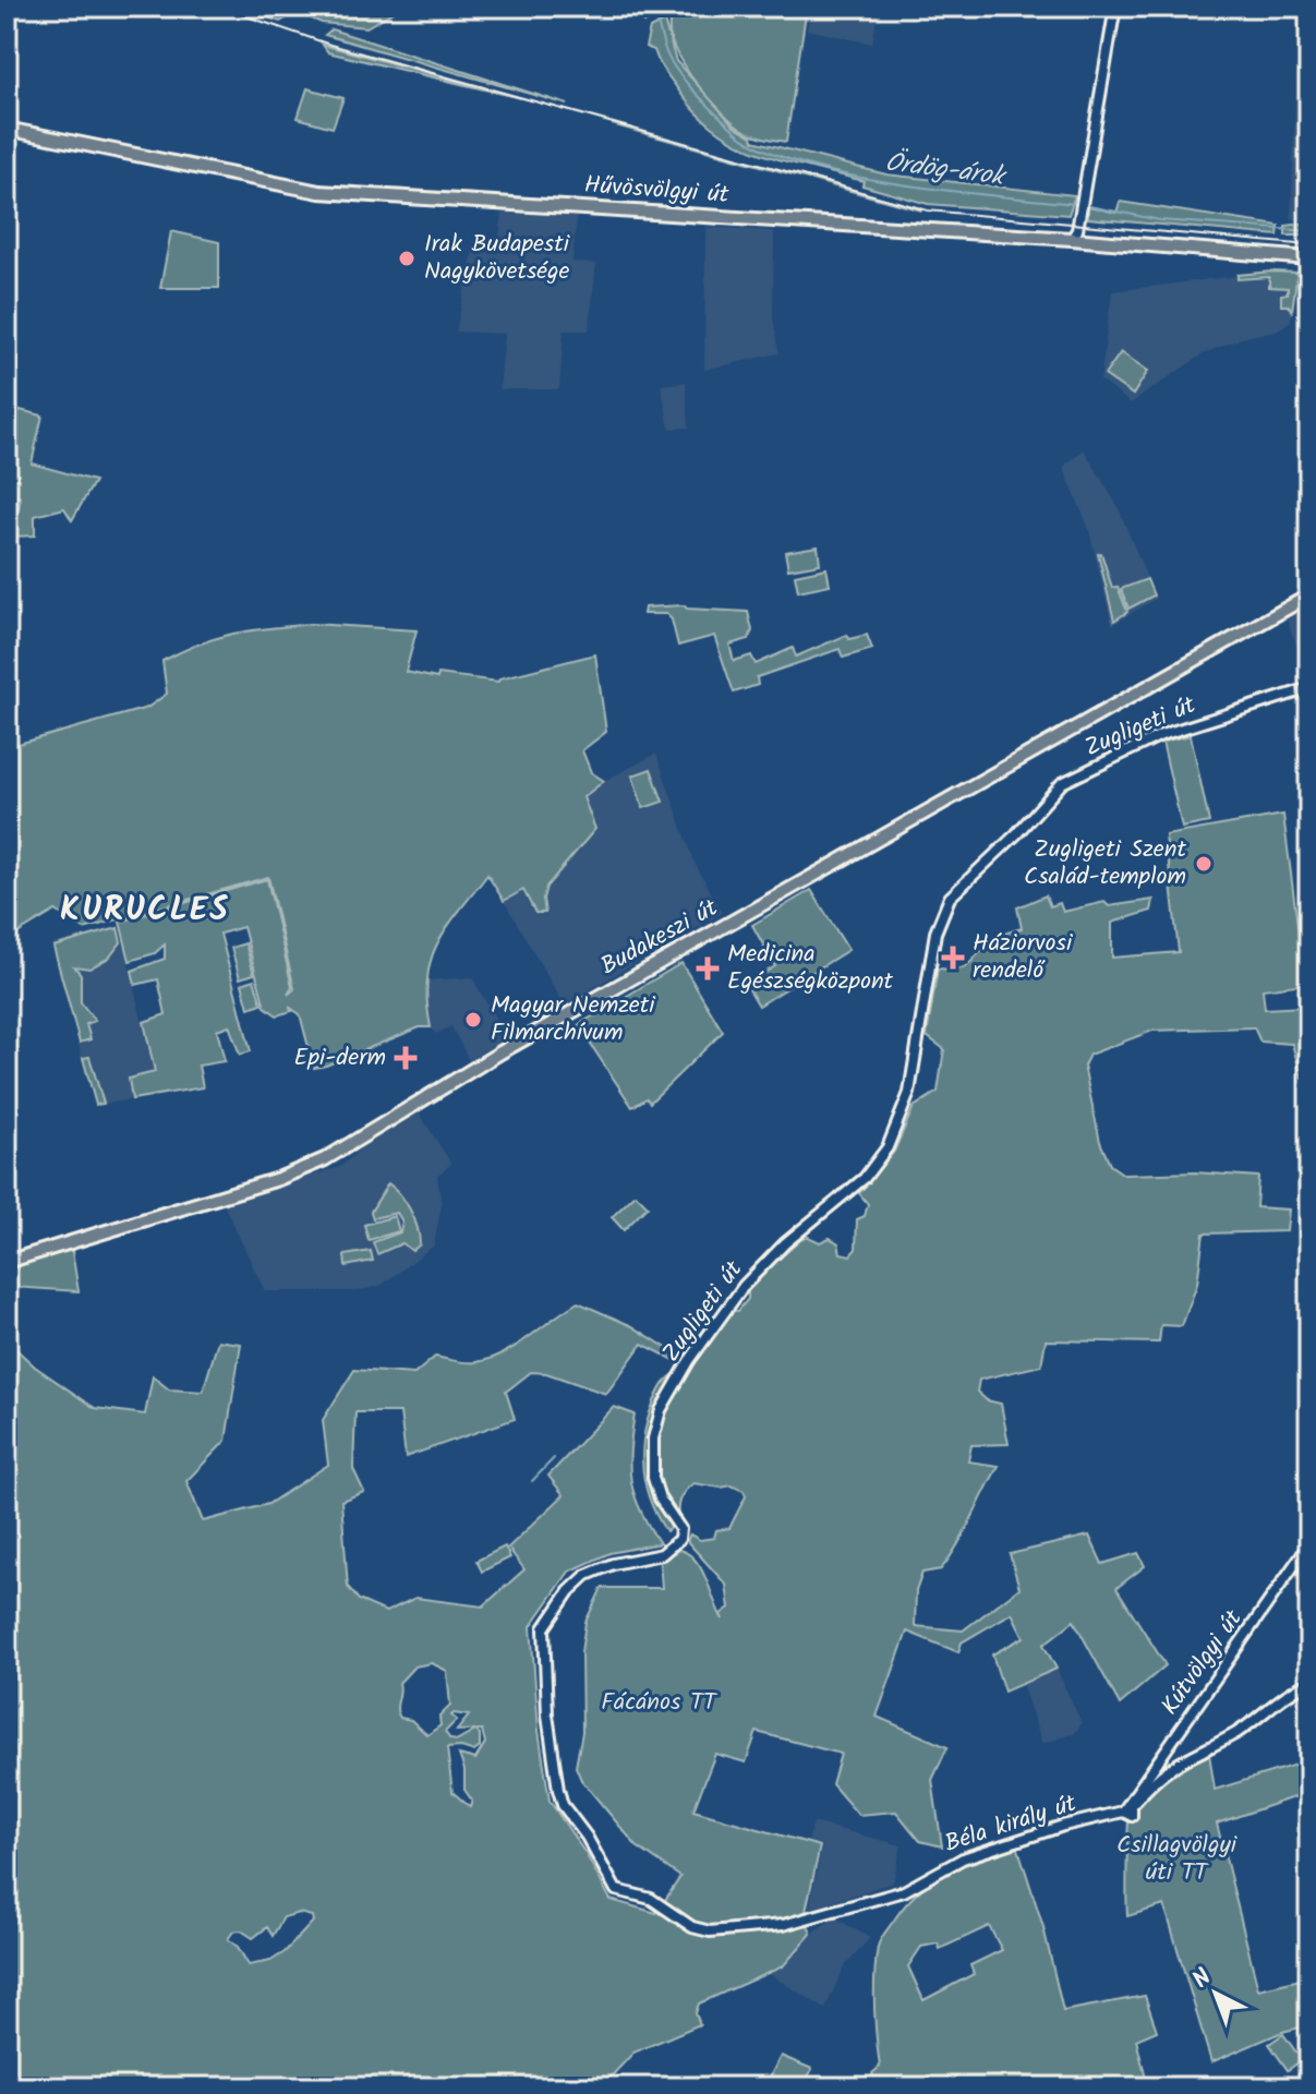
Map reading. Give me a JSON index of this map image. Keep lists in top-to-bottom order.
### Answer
{
  "streets": {
    "main road": ["Hűvösvölgyi út", "Budakeszi út"],
    "street": ["Zugligeti út", "Kútvölgyi út", "Béla király út"]
  },
  "crossings": [
    ["Zugligeti út", "Béla király út"],
    ["Kútvölgyi út", "Béla király út"]
  ],
  "districts": ["KURUCLES"],
  "water": ["Ördög-árok"],
  "parks": ["Fácános TT", "Csillagvölgyi úti TT"],
  "places": {
    "other": ["Irak Budapesti Nagykövetsége", "Zugligeti Szent Család-templom", "Magyar Nemzeti Filmarchívum"],
    "health": ["Háziorvosi rendelő", "Medicina Egészségközpont", "Epi-derm"]
  },
  "north": "top left"
}
